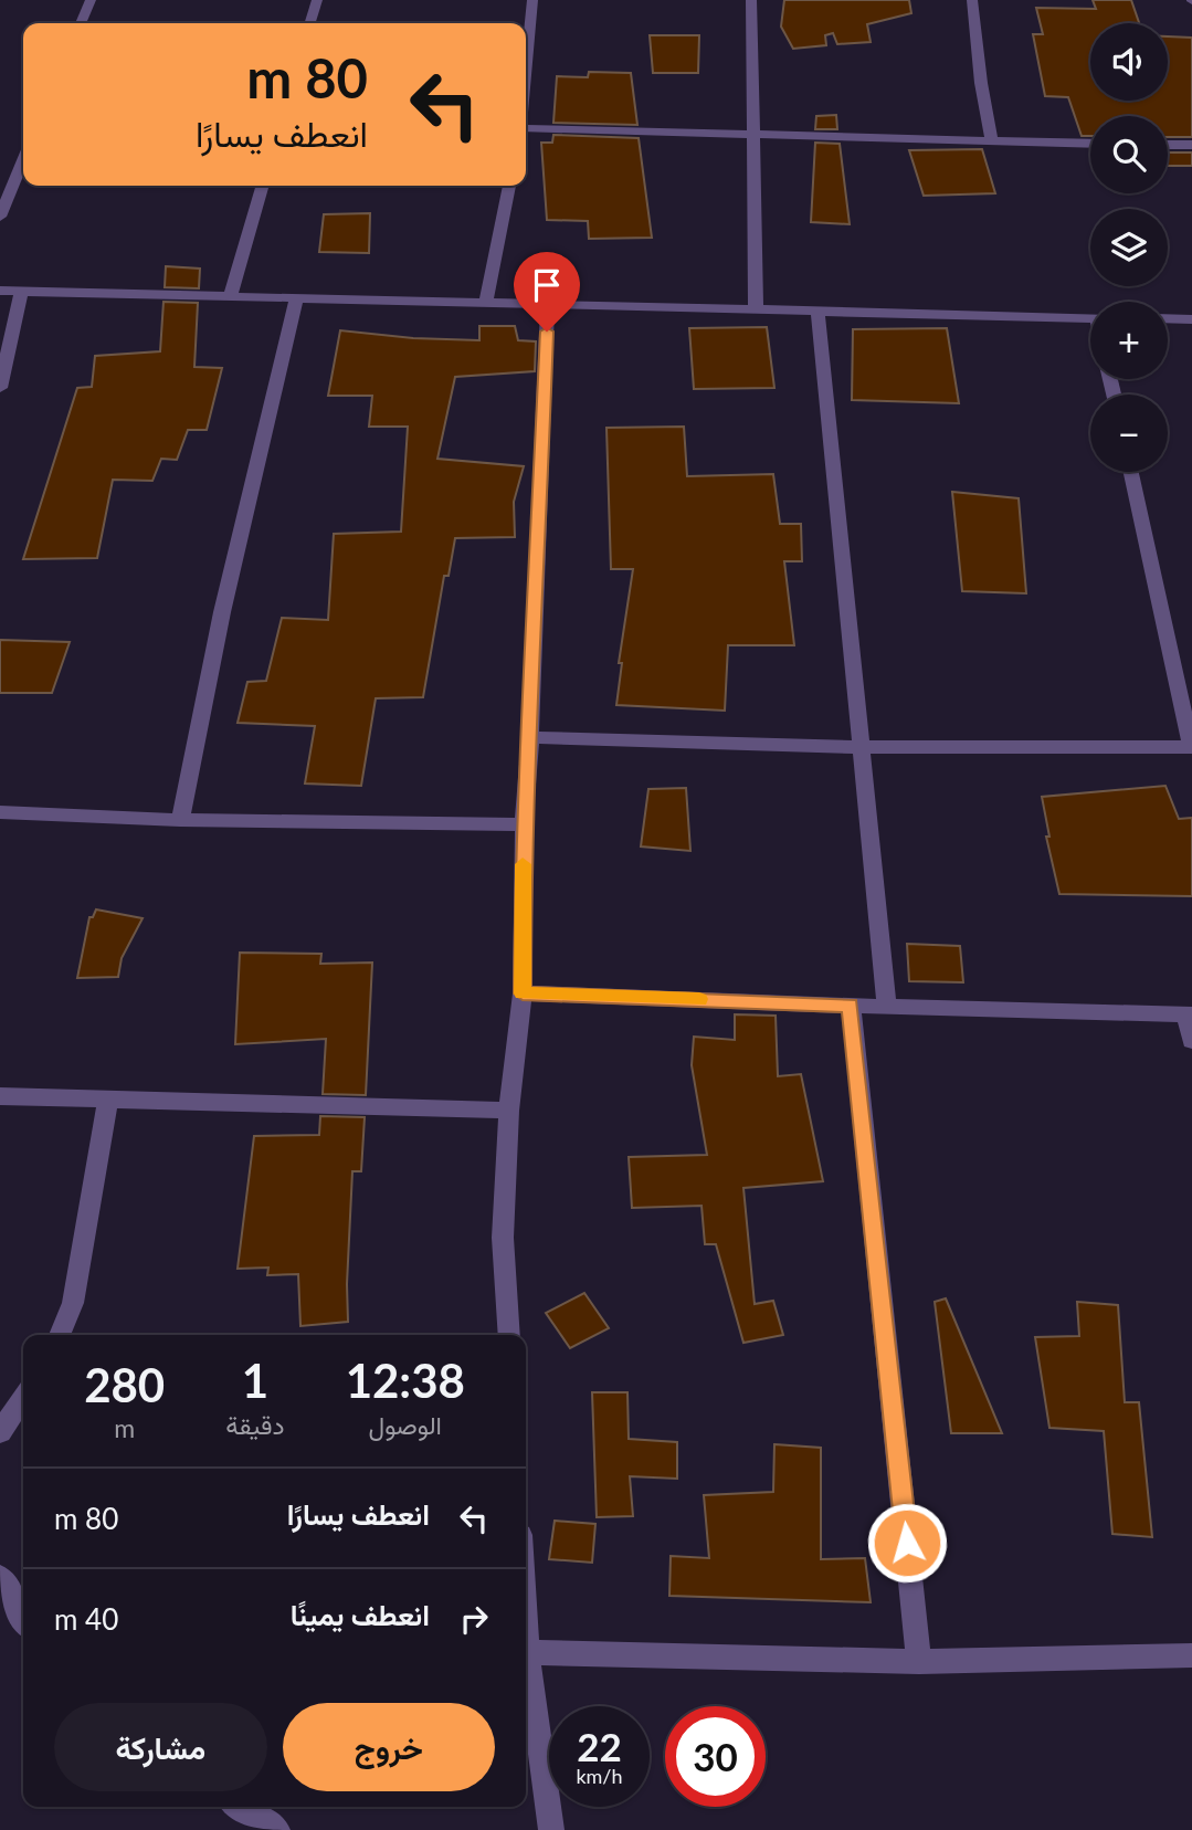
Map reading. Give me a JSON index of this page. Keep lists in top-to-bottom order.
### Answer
{
  "page": {
    "map_buttons": ["+", "−"],
    "turn": ["80 m", "انعطف يسارًا"],
    "eta": [
      "12:38",
      "الوصول",
      "1",
      "دقيقة",
      "280",
      "m"
    ],
    "list": [
      {
        "name": "انعطف يسارًا",
        "value": "80 m"
      },
      {
        "name": "انعطف يمينًا",
        "value": "40 m"
      }
    ],
    "buttons": ["خروج", "مشاركة"],
    "speed": "22 km/h",
    "limit": "30"
  }
}
